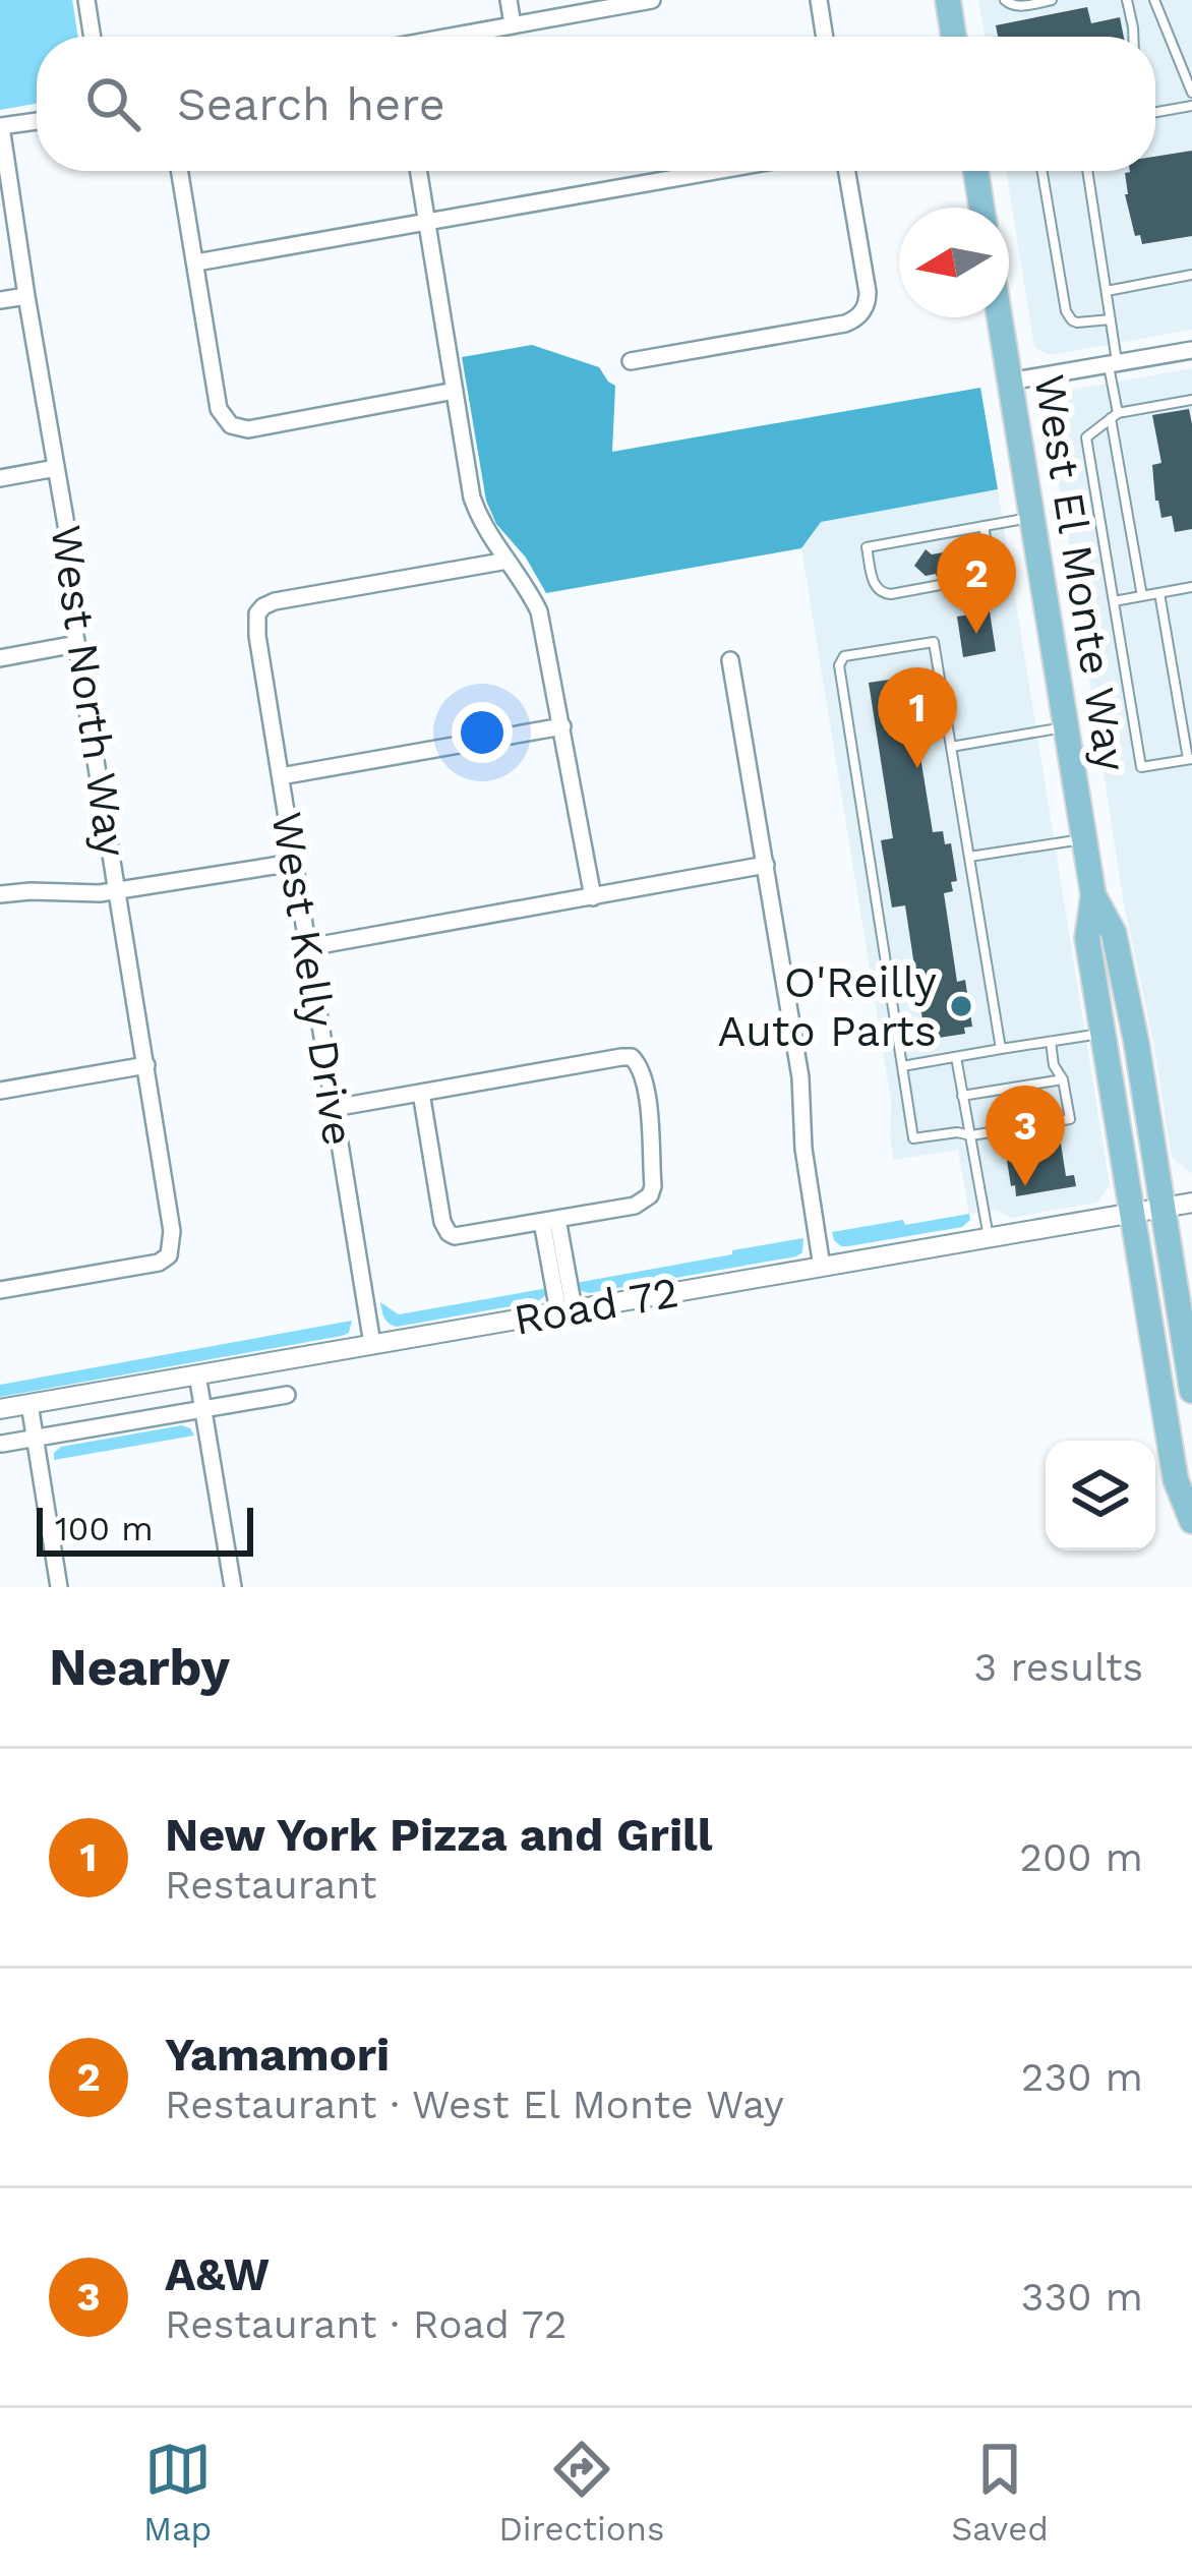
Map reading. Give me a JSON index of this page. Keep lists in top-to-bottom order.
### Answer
{
  "streets": {
    "main road": ["West El Monte Way"],
    "street": ["West North Way", "West Kelly Drive", "Road 72"]
  },
  "crossings": [
    ["West El Monte Way", "Road 72"],
    ["West Kelly Drive", "Road 72"]
  ],
  "places": ["O'Reilly Auto Parts"],
  "scale_bar": "100 m",
  "north": "left",
  "page": {
    "search": "Search here",
    "pins": ["2", "1", "3"],
    "scale": "100 m",
    "heading": ["Nearby", "3 results"],
    "list": [
      {
        "mark": "1",
        "name": "New York Pizza and Grill",
        "note": "Restaurant",
        "value": "200 m"
      },
      {
        "mark": "2",
        "name": "Yamamori",
        "note": "Restaurant · West El Monte Way",
        "value": "230 m"
      },
      {
        "mark": "3",
        "name": "A&W",
        "note": "Restaurant · Road 72",
        "value": "330 m"
      }
    ],
    "nav": ["Map", "Directions", "Saved"]
  }
}
